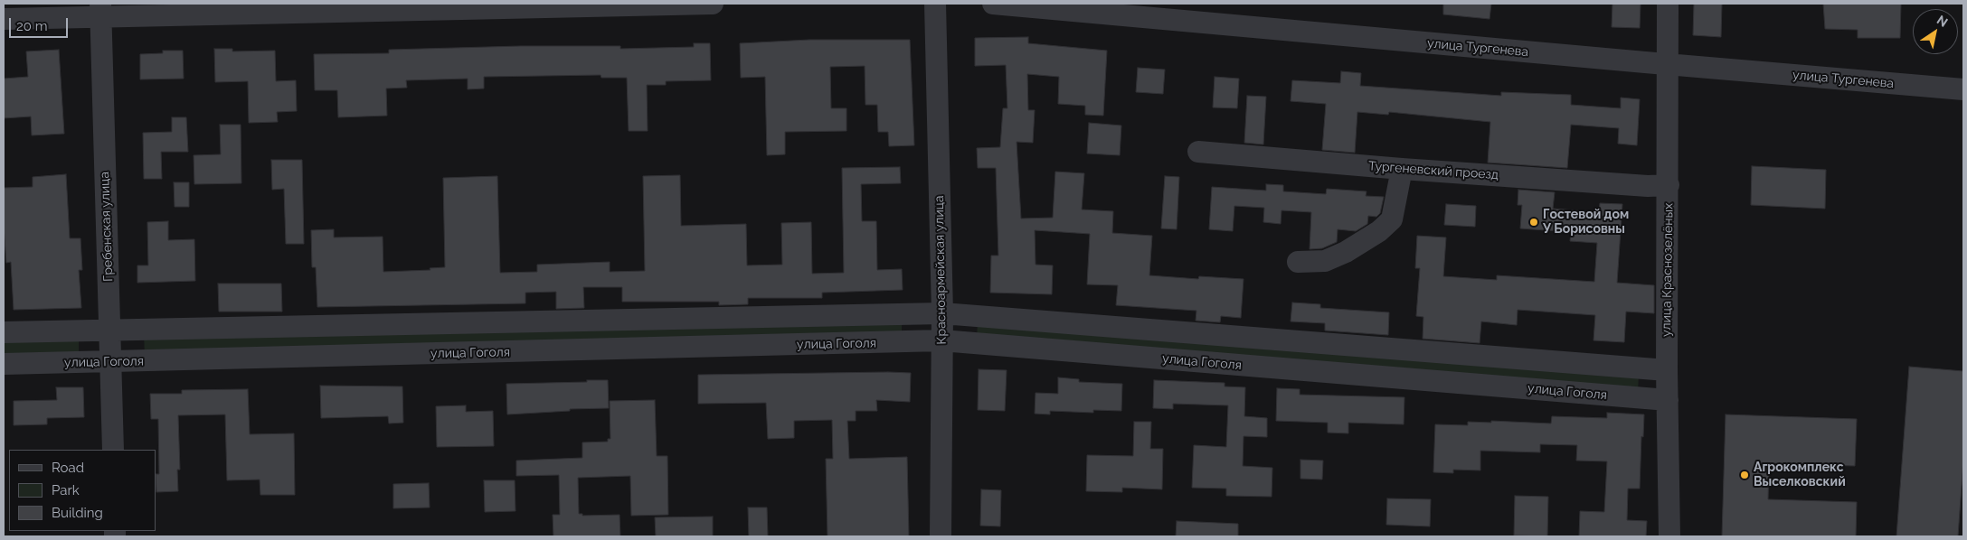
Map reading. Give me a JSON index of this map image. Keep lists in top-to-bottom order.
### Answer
{
  "streets": {
    "street": [
      "улица Тургенева",
      "Тургеневский проезд",
      "Гребенская улица",
      "Красноармейская улица",
      "улица Краснозелёных",
      "улица Гоголя"
    ]
  },
  "crossings": [
    ["улица Тургенева", "улица Краснозелёных"],
    ["Тургеневский проезд", "улица Краснозелёных"],
    ["Гребенская улица", "улица Гоголя"],
    ["Красноармейская улица", "улица Гоголя"],
    ["улица Краснозелёных", "улица Гоголя"]
  ],
  "places": ["Гостевой дом У Борисовны", "Агрокомплекс Выселковский"],
  "legend": ["Road", "Park", "Building"],
  "scale_bar": "20 m",
  "north": "top right"
}
